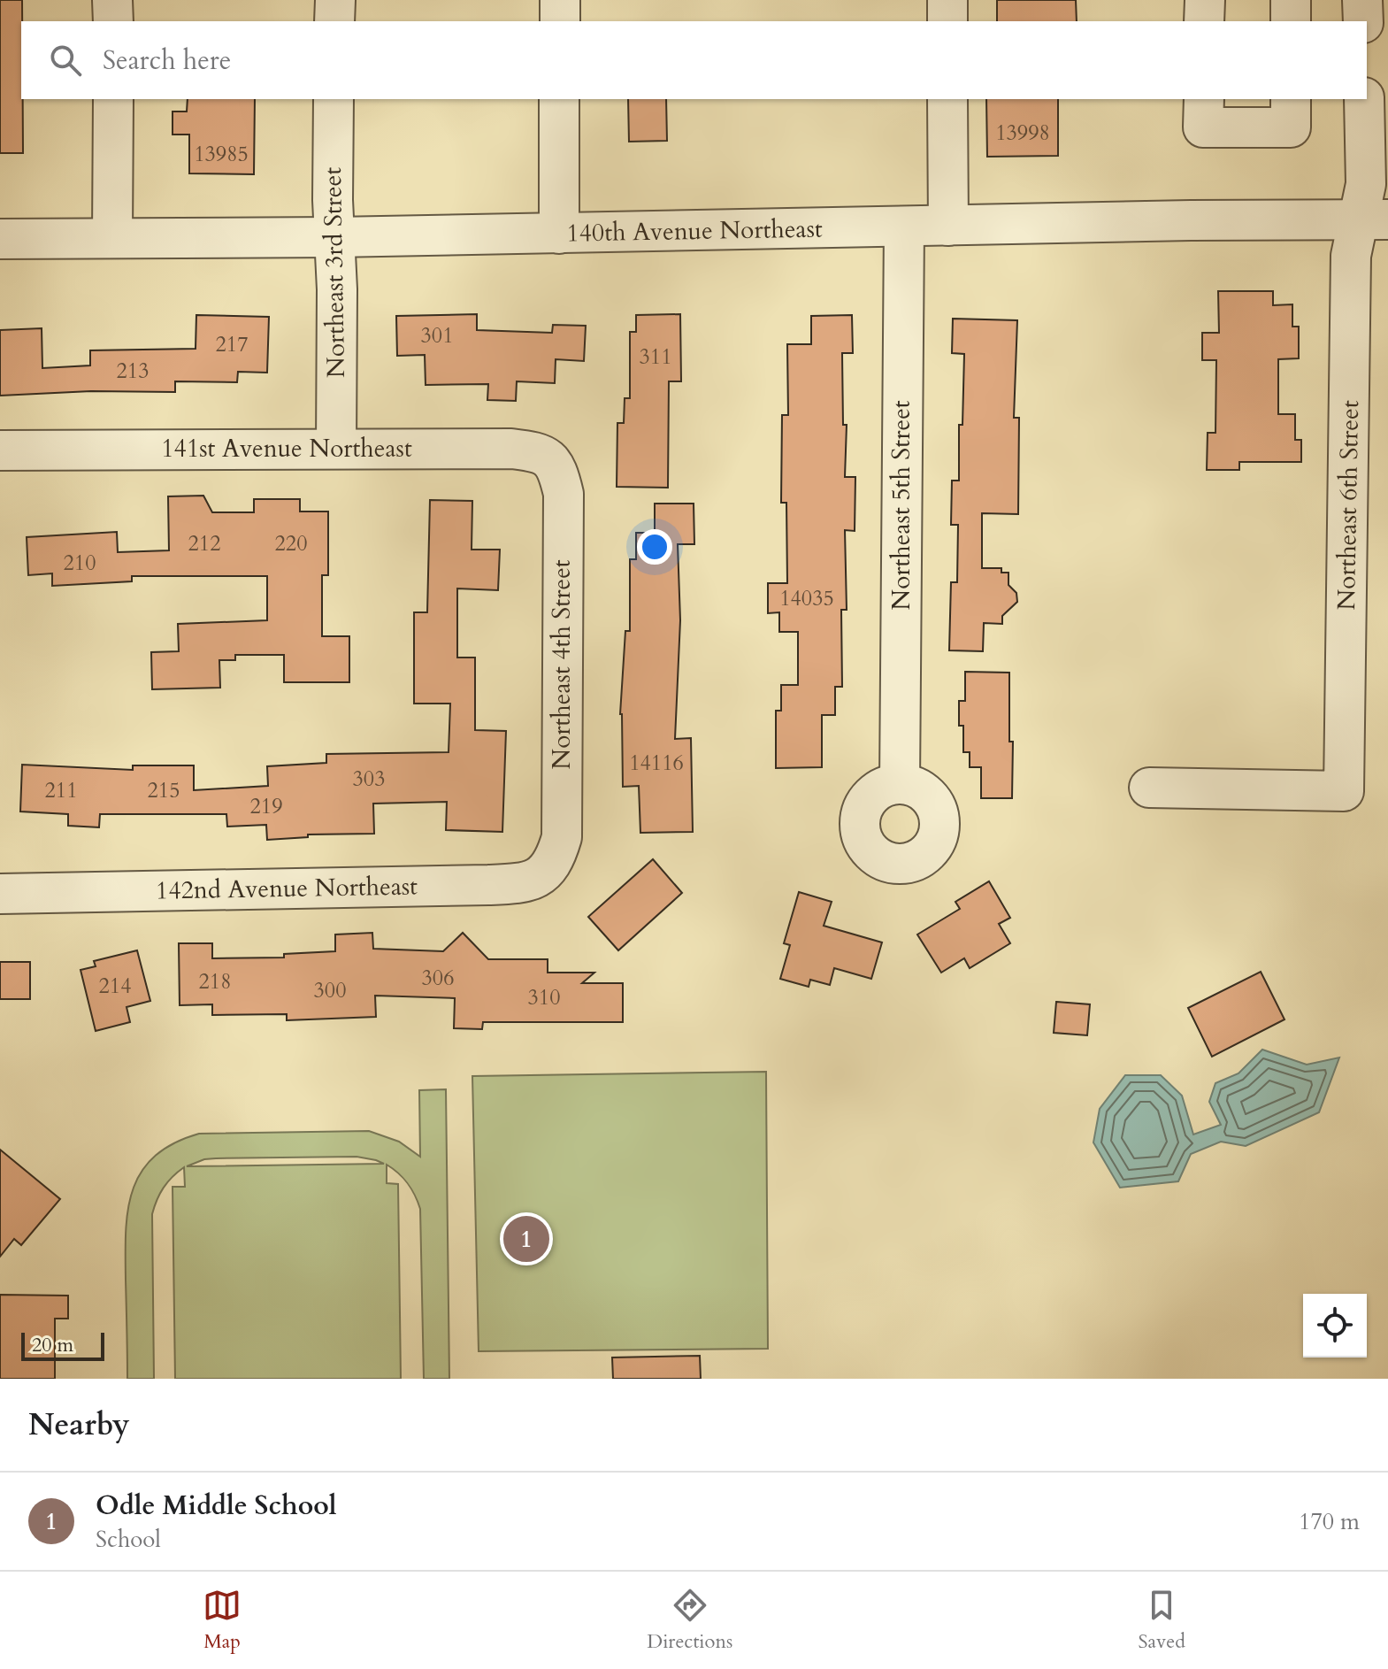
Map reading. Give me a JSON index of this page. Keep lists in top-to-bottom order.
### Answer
{
  "streets": {
    "street": [
      "140th Avenue Northeast",
      "Northeast 3rd Street",
      "141st Avenue Northeast",
      "Northeast 5th Street",
      "Northeast 6th Street",
      "Northeast 4th Street",
      "142nd Avenue Northeast"
    ]
  },
  "crossings": [
    ["140th Avenue Northeast", "Northeast 3rd Street"],
    ["140th Avenue Northeast", "Northeast 5th Street"],
    ["140th Avenue Northeast", "Northeast 6th Street"],
    ["Northeast 3rd Street", "141st Avenue Northeast"],
    ["141st Avenue Northeast", "Northeast 4th Street"],
    ["Northeast 4th Street", "142nd Avenue Northeast"]
  ],
  "house_numbers": [
    "13998",
    "13985",
    "301",
    "217",
    "311",
    "213",
    "212",
    "220",
    "210",
    "14035",
    "14116",
    "303",
    "211",
    "215",
    "219",
    "306",
    "218",
    "214",
    "300",
    "310"
  ],
  "scale_bar": "20 m",
  "page": {
    "search": "Search here",
    "pins": "1",
    "scale": "20 m",
    "heading": "Nearby",
    "list": [
      {
        "mark": "1",
        "name": "Odle Middle School",
        "note": "School",
        "value": "170 m"
      }
    ],
    "nav": ["Map", "Directions", "Saved"]
  }
}
